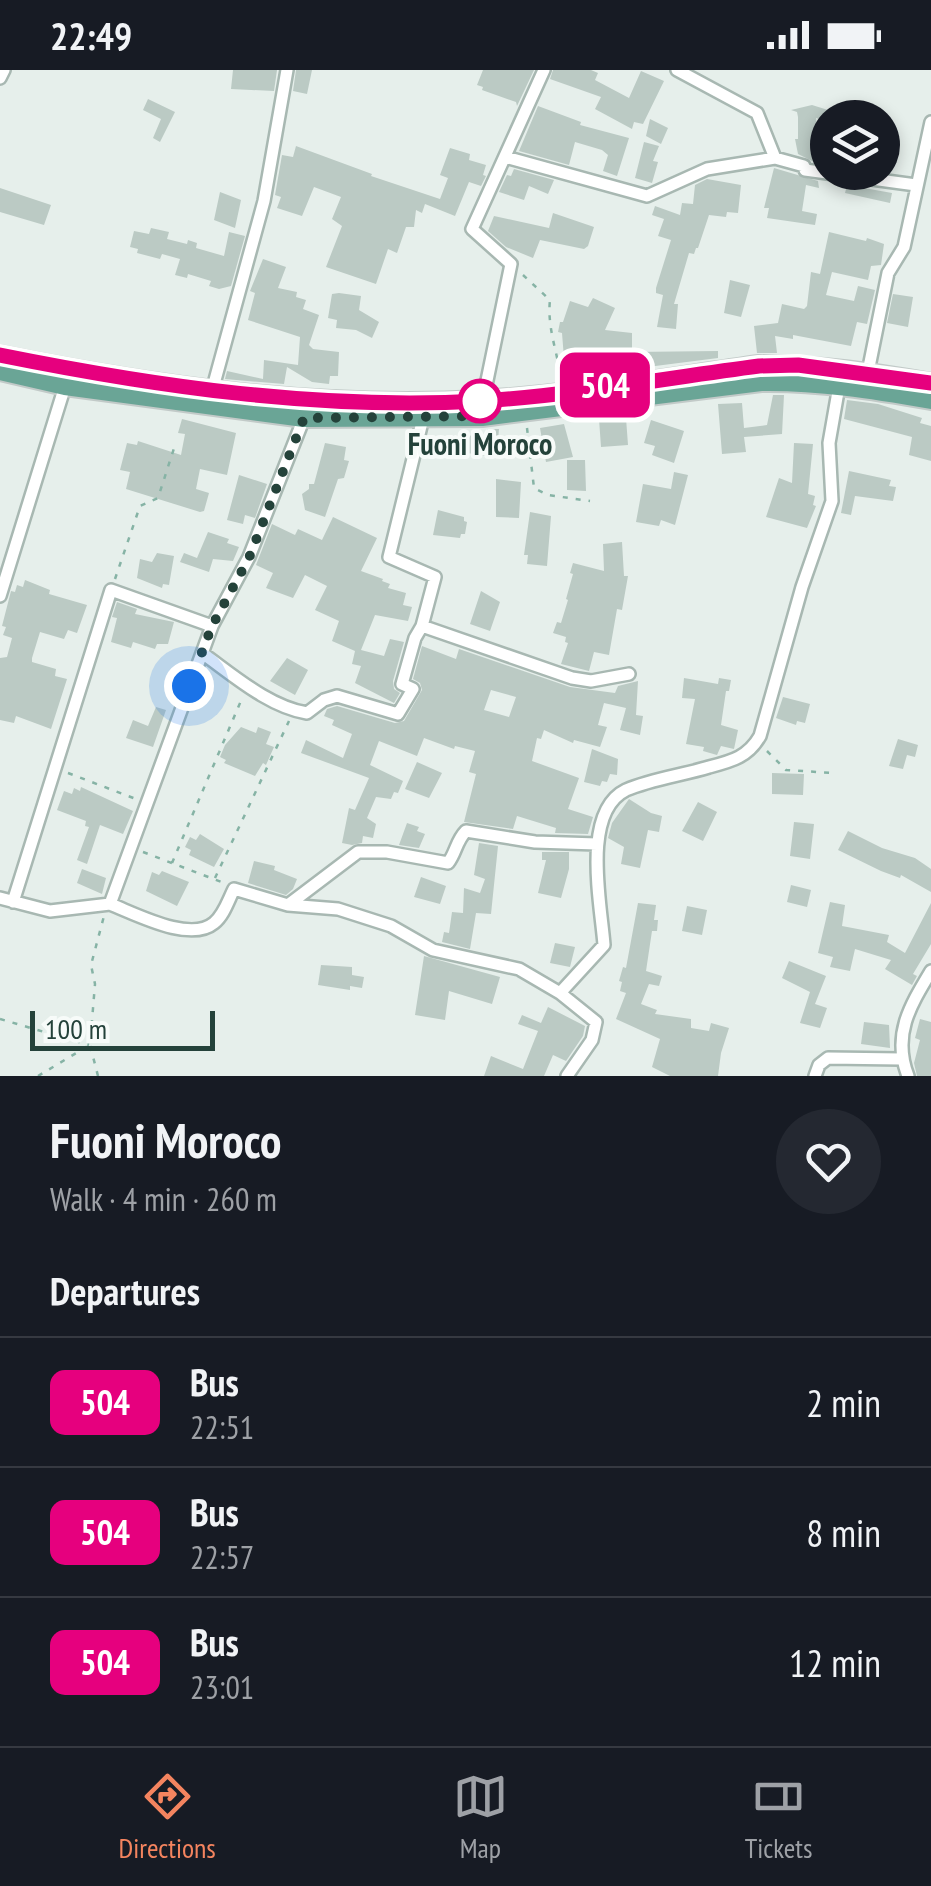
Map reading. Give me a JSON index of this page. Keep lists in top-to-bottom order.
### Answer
{
  "places": ["Fuoni Moroco"],
  "lines": ["bus line 504"],
  "scale_bar": "100 m",
  "page": {
    "status": "22:49",
    "on_map": "504",
    "scale": "100 m",
    "heading": [
      ["Fuoni Moroco", "Walk · 4 min · 260 m"],
      "Departures"
    ],
    "list": [
      {
        "mark": "504",
        "name": "Bus",
        "note": "22:51",
        "value": "2 min"
      },
      {
        "mark": "504",
        "name": "Bus",
        "note": "22:57",
        "value": "8 min"
      },
      {
        "mark": "504",
        "name": "Bus",
        "note": "23:01",
        "value": "12 min"
      }
    ],
    "tabs": ["Directions", "Map", "Tickets"]
  }
}
